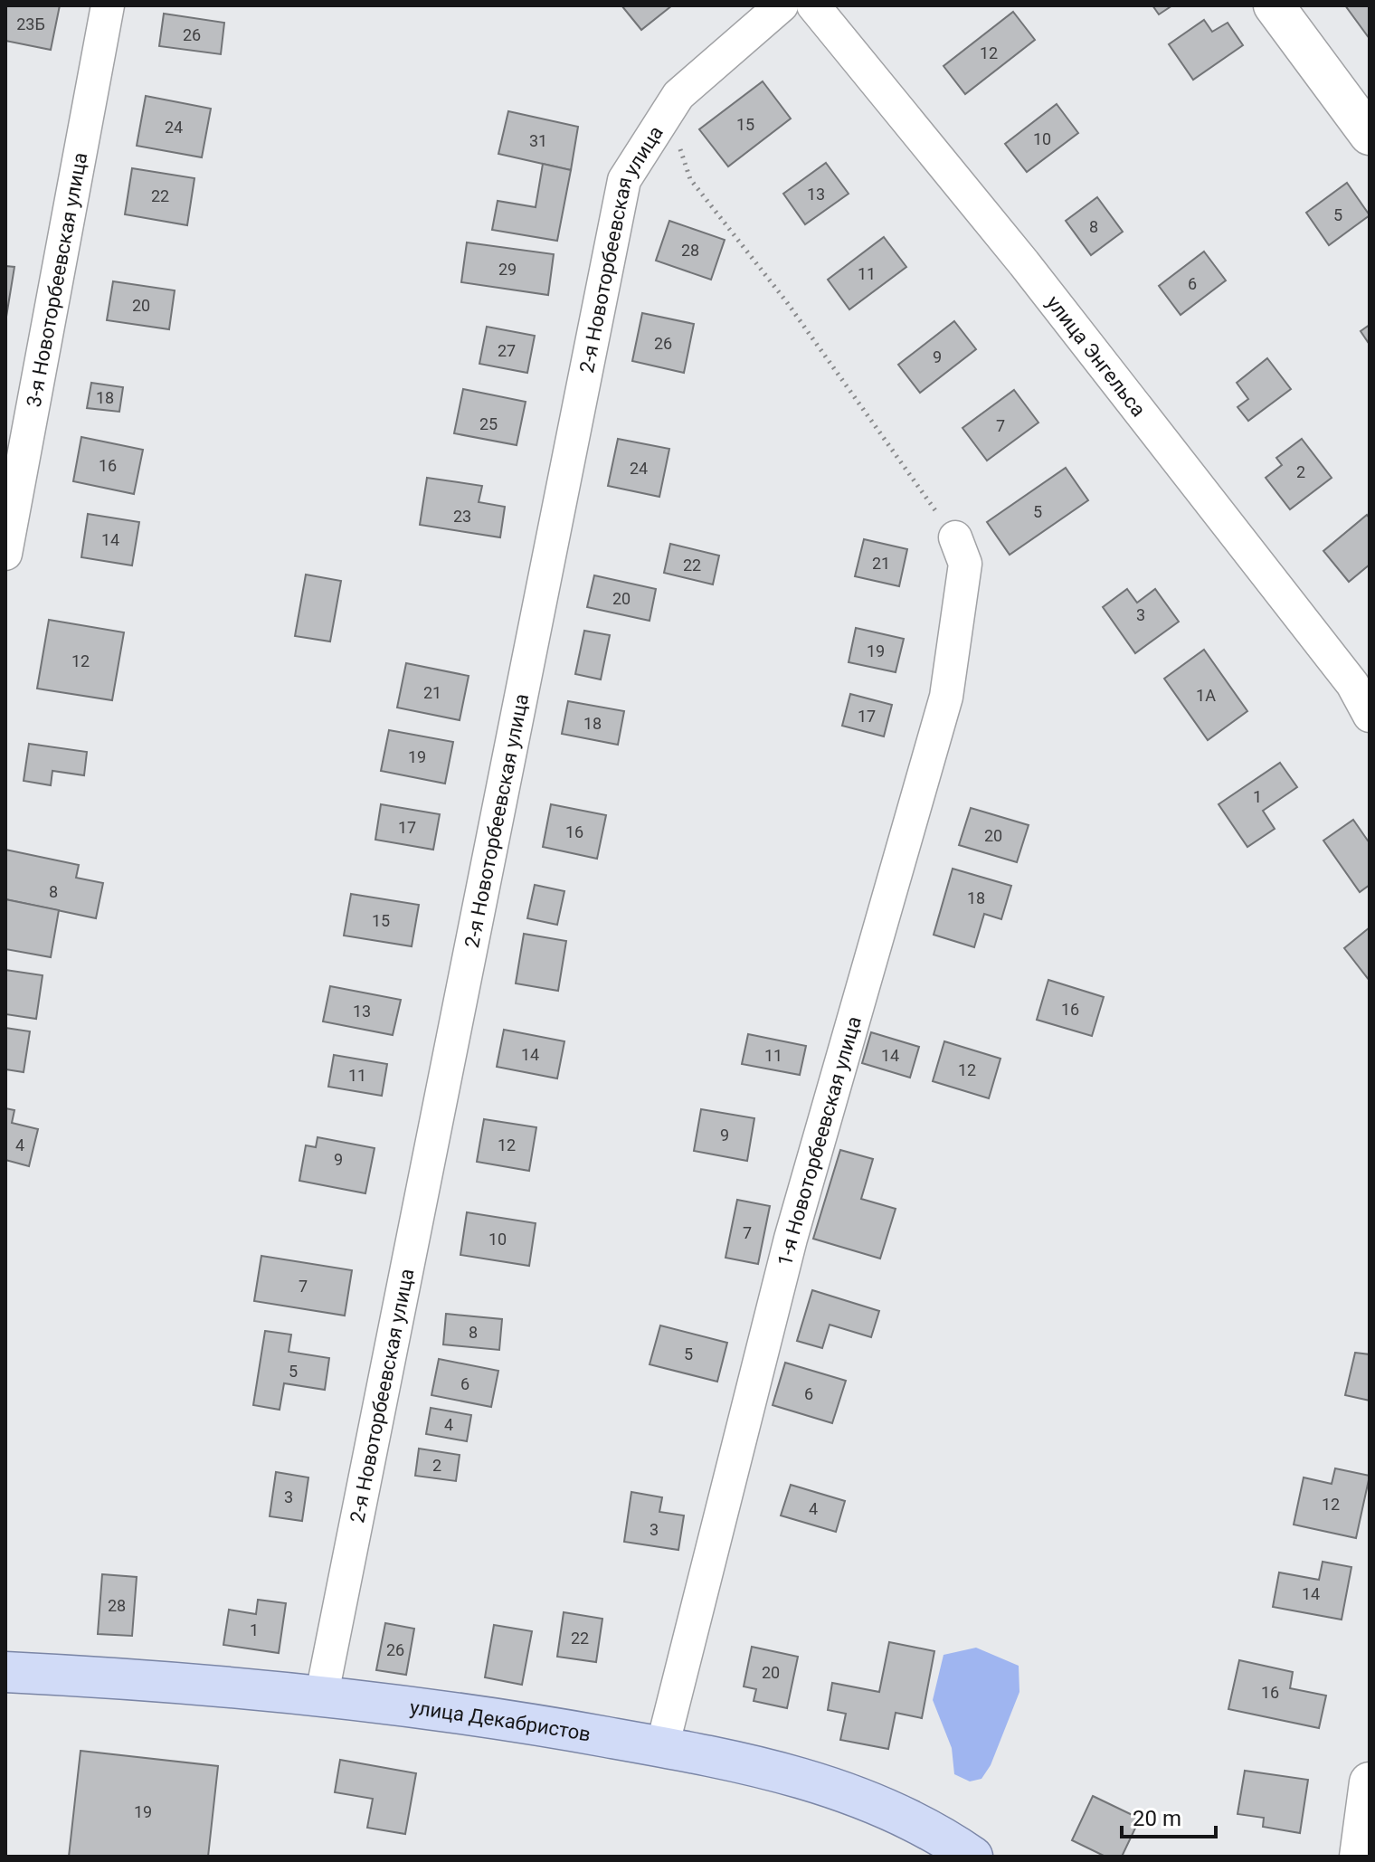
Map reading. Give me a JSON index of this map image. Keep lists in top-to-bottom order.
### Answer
{
  "streets": {
    "main road": ["улица Декабристов"],
    "street": [
      "2-я Новоторбеевская улица",
      "3-я Новоторбеевская улица",
      "улица Энгельса",
      "1-я Новоторбеевская улица"
    ]
  },
  "crossings": [
    ["2-я Новоторбеевская улица", "улица Декабристов"],
    ["1-я Новоторбеевская улица", "улица Декабристов"]
  ],
  "house_numbers": [
    "23Б",
    "26",
    "12",
    "15",
    "24",
    "10",
    "31",
    "13",
    "22",
    "5",
    "8",
    "28",
    "29",
    "11",
    "6",
    "20",
    "26",
    "27",
    "9",
    "18",
    "25",
    "7",
    "16",
    "24",
    "2",
    "5",
    "23",
    "14",
    "21",
    "22",
    "20",
    "3",
    "19",
    "12",
    "21",
    "1А",
    "17",
    "18",
    "19",
    "1",
    "17",
    "16",
    "20",
    "8",
    "18",
    "15",
    "16",
    "13",
    "14",
    "11",
    "14",
    "12",
    "11",
    "9",
    "4",
    "12",
    "9",
    "7",
    "10",
    "7",
    "8",
    "5",
    "5",
    "6",
    "6",
    "4",
    "2",
    "3",
    "12",
    "4",
    "3",
    "14",
    "28",
    "1",
    "22",
    "26",
    "20",
    "16",
    "19"
  ],
  "scale_bar": "20 m"
}
